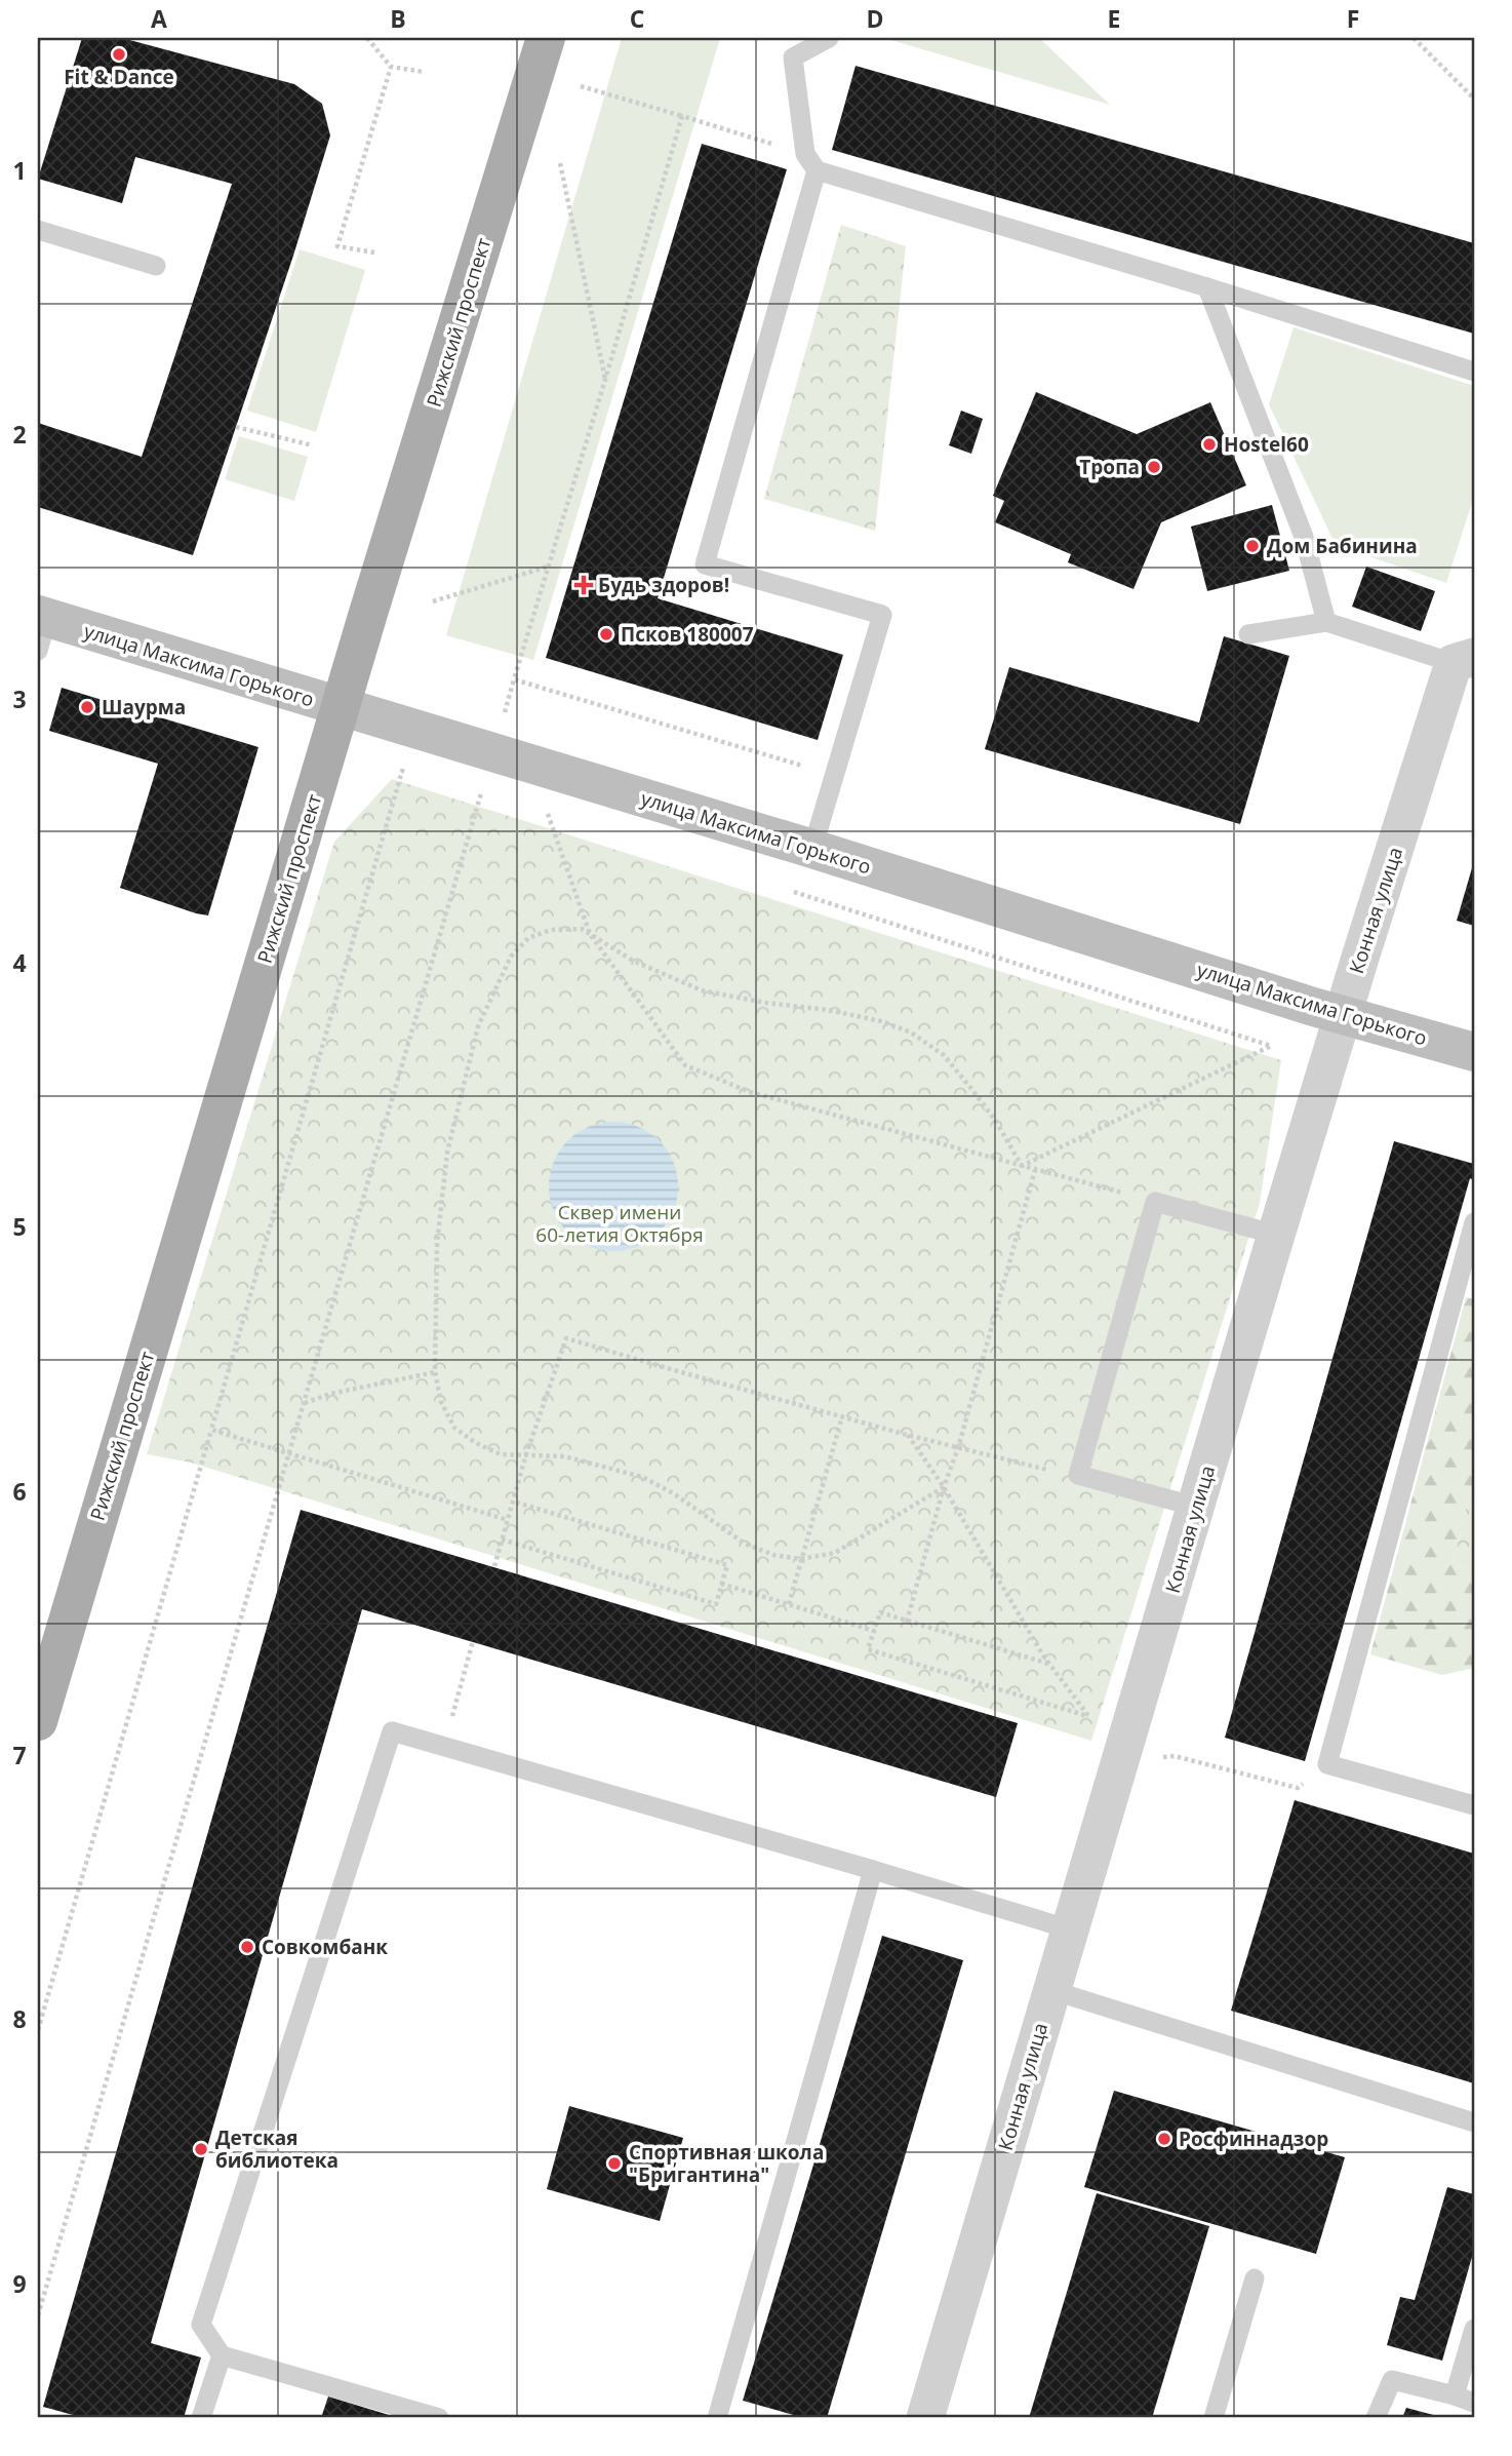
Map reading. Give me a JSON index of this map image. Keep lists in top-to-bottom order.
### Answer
{
  "streets": {
    "main road": ["Рижский проспект", "улица Максима Горького"],
    "street": ["Конная улица"]
  },
  "crossings": [
    ["Рижский проспект", "улица Максима Горького"],
    ["улица Максима Горького", "Конная улица"]
  ],
  "parks": ["Сквер имени 60-летия Октября"],
  "places": {
    "other": [
      "Fit & Dance",
      "Hostel60",
      "Тропа",
      "Дом Бабинина",
      "Псков 180007",
      "Шаурма",
      "Совкомбанк",
      "Росфиннадзор",
      "Детская библиотека",
      "Спортивная школа \"Бригантина\""
    ],
    "health": ["Будь здоров!"]
  },
  "grid": {
    "columns": [
      "A",
      "B",
      "C",
      "D",
      "E",
      "F"
    ],
    "rows": [
      "1",
      "2",
      "3",
      "4",
      "5",
      "6",
      "7",
      "8",
      "9"
    ]
  }
}
